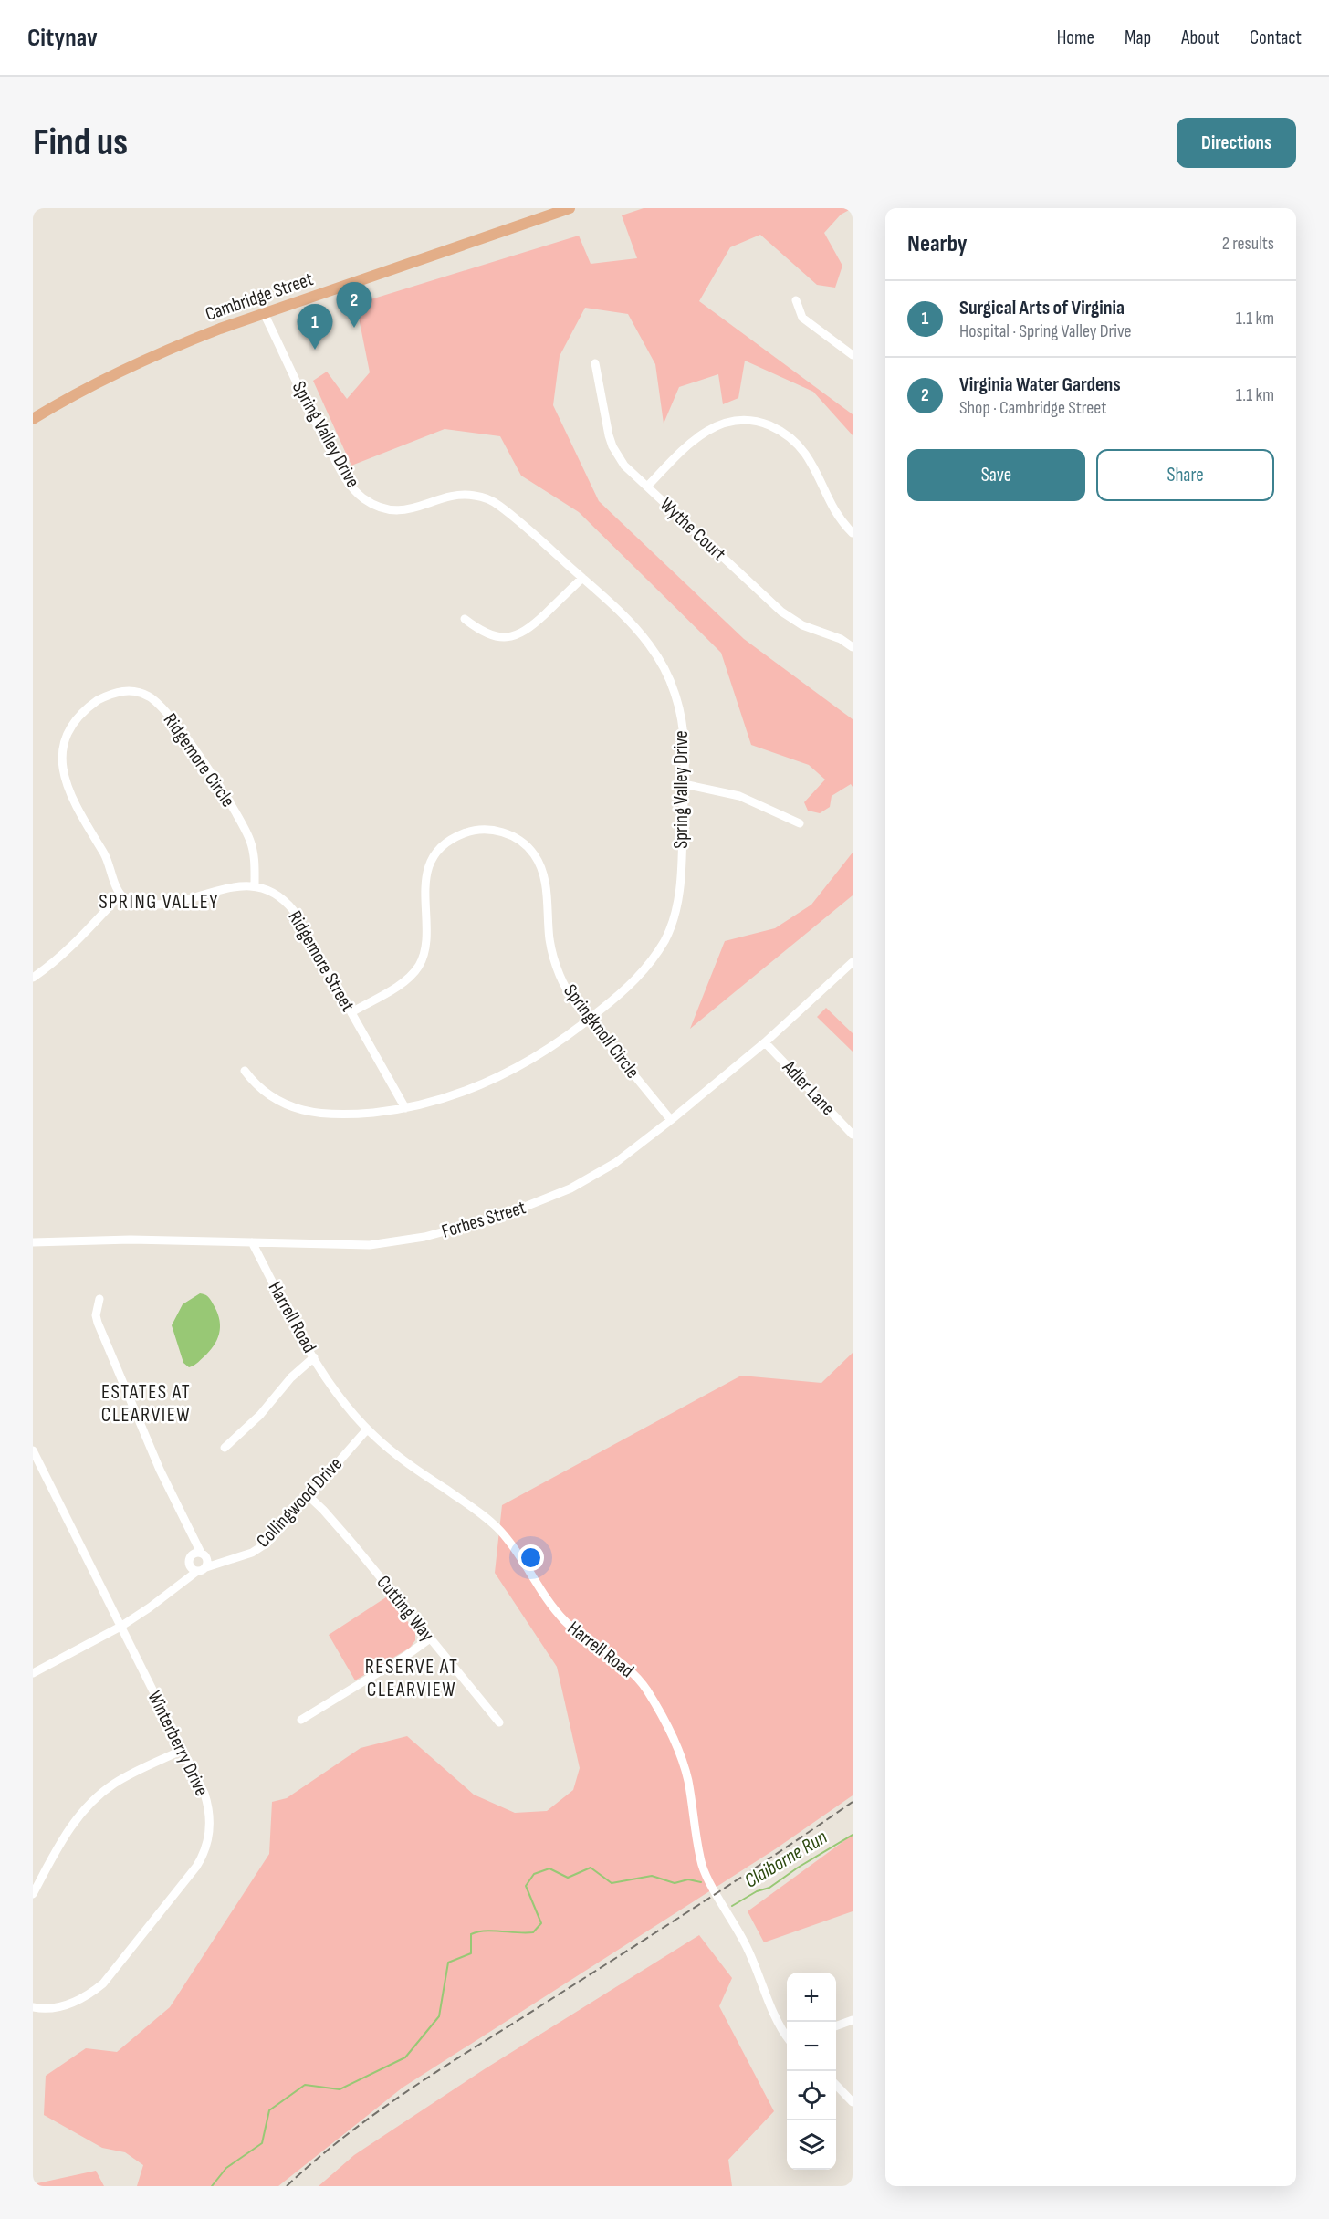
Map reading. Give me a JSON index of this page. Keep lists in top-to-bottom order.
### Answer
{
  "streets": {
    "main road": ["Cambridge Street"],
    "street": [
      "Spring Valley Drive",
      "Wythe Court",
      "Ridgemore Circle",
      "Ridgemore Street",
      "Springknoll Circle",
      "Adler Lane",
      "Forbes Street",
      "Harrell Road",
      "Collingwood Drive",
      "Cutting Way",
      "Winterberry Drive"
    ]
  },
  "crossings": [
    ["Cambridge Street", "Spring Valley Drive"],
    ["Spring Valley Drive", "Ridgemore Street"],
    ["Spring Valley Drive", "Springknoll Circle"],
    ["Ridgemore Circle", "Ridgemore Street"],
    ["Ridgemore Street", "Springknoll Circle"],
    ["Springknoll Circle", "Forbes Street"],
    ["Adler Lane", "Forbes Street"],
    ["Forbes Street", "Harrell Road"],
    ["Harrell Road", "Collingwood Drive"],
    ["Collingwood Drive", "Cutting Way"]
  ],
  "districts": ["SPRING VALLEY", "ESTATES AT CLEARVIEW", "RESERVE AT CLEARVIEW"],
  "water": ["Claiborne Run"],
  "page": {
    "header": "Citynav",
    "nav": [
      "Home",
      "Map",
      "About",
      "Contact"
    ],
    "buttons": [
      "Directions",
      ["Save", "Share"]
    ],
    "title": "Find us",
    "heading": ["Nearby", "2 results"],
    "list": [
      {
        "mark": "1",
        "name": "Surgical Arts of Virginia",
        "note": "Hospital · Spring Valley Drive",
        "value": "1.1 km"
      },
      {
        "mark": "2",
        "name": "Virginia Water Gardens",
        "note": "Shop · Cambridge Street",
        "value": "1.1 km"
      }
    ],
    "pins": ["2", "1"],
    "map_buttons": ["+", "−"]
  }
}
